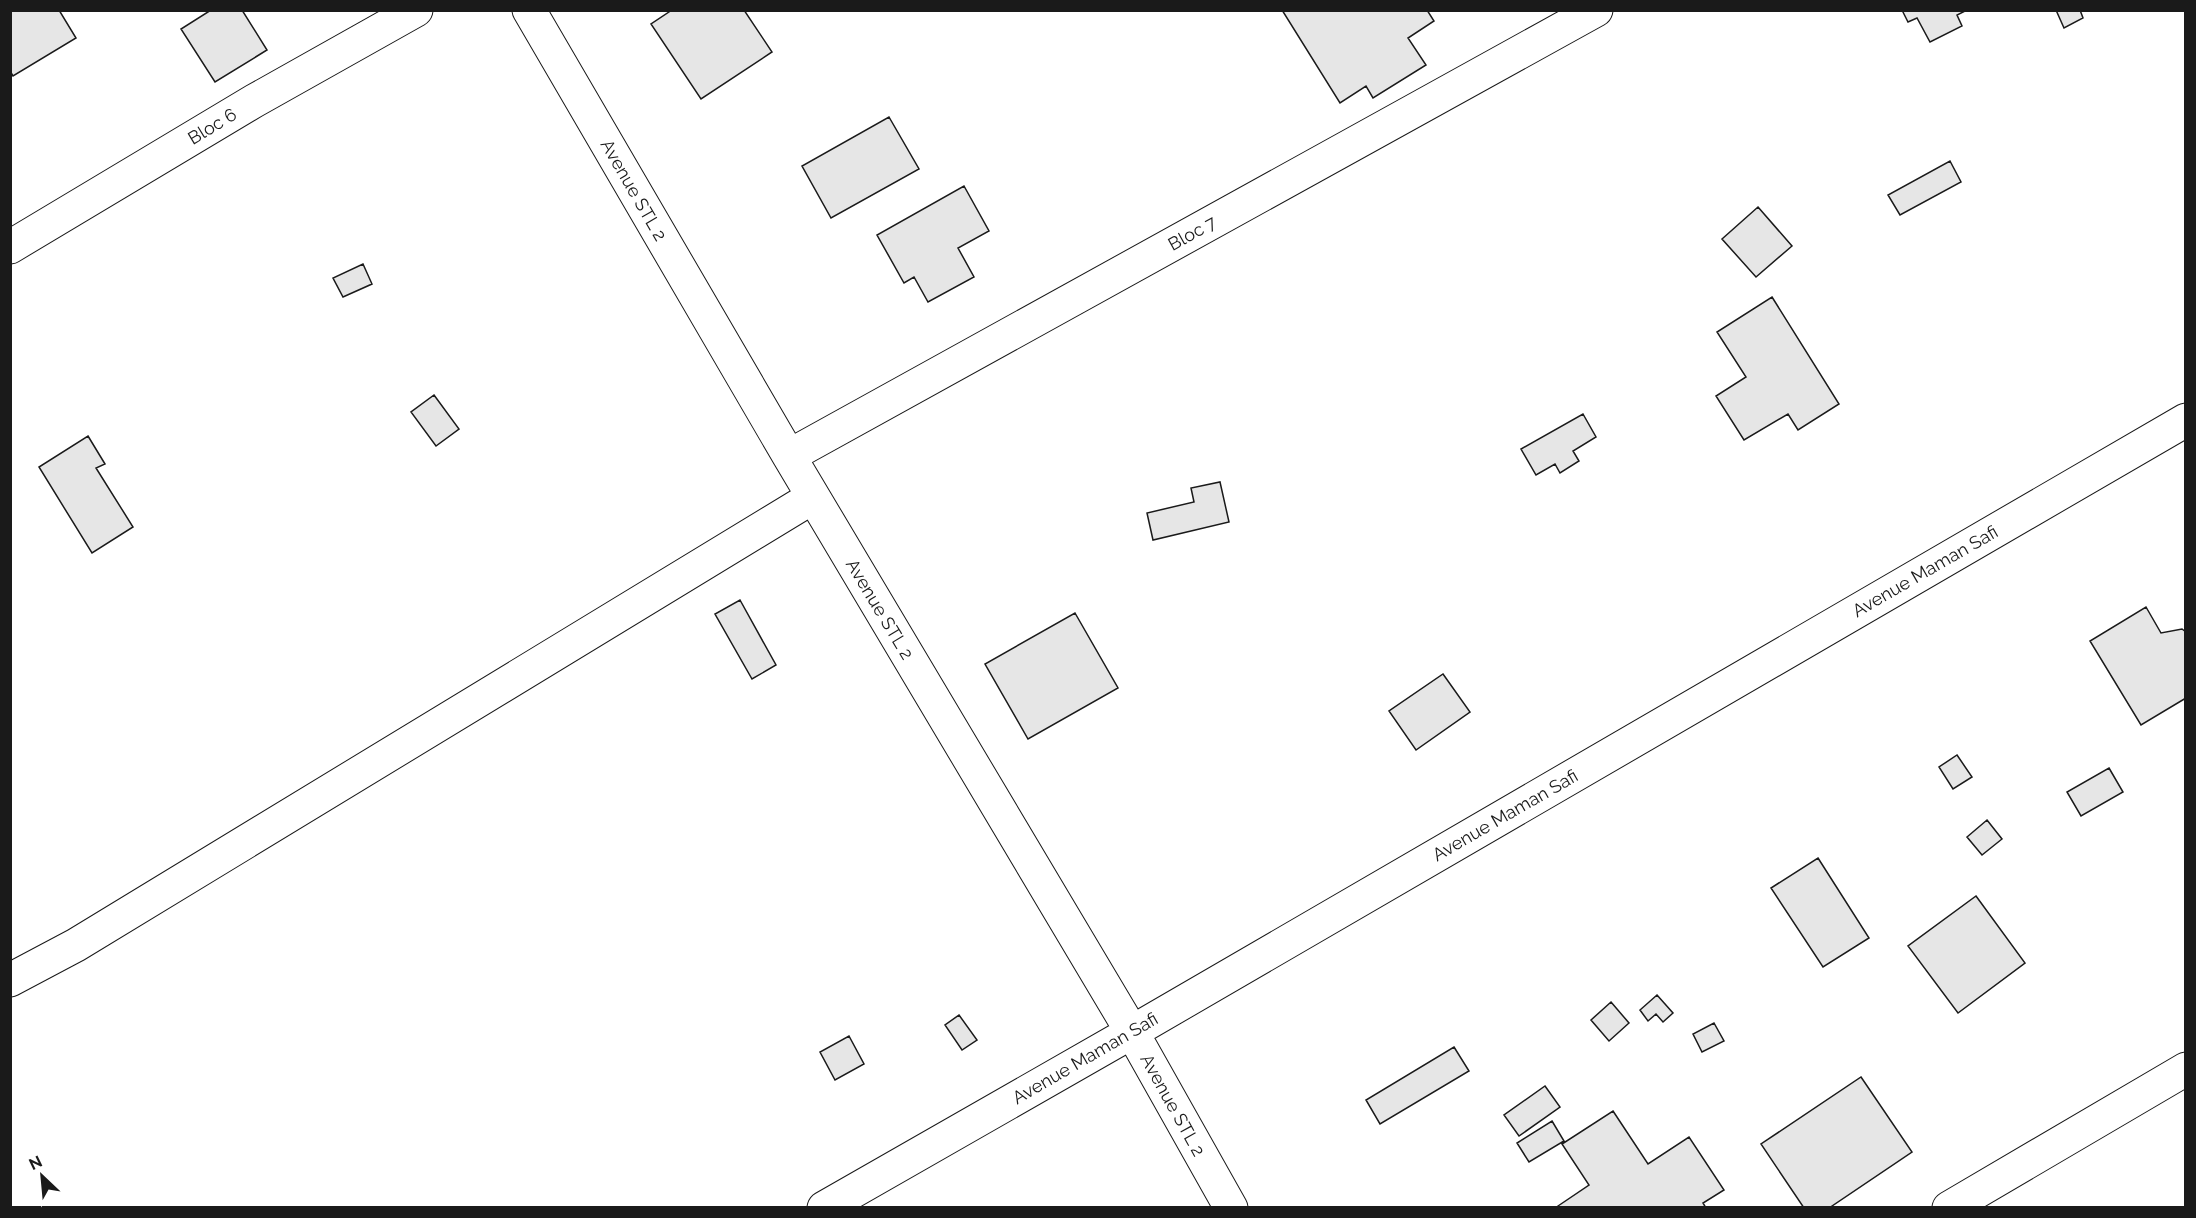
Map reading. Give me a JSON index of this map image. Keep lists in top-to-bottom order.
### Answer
{
  "streets": {
    "street": [
      "Bloc 6",
      "Avenue STL 2",
      "Bloc 7",
      "Avenue Maman Safi"
    ]
  },
  "crossings": [
    ["Avenue STL 2", "Bloc 7"],
    ["Avenue STL 2", "Avenue Maman Safi"]
  ],
  "north": "top left"
}
